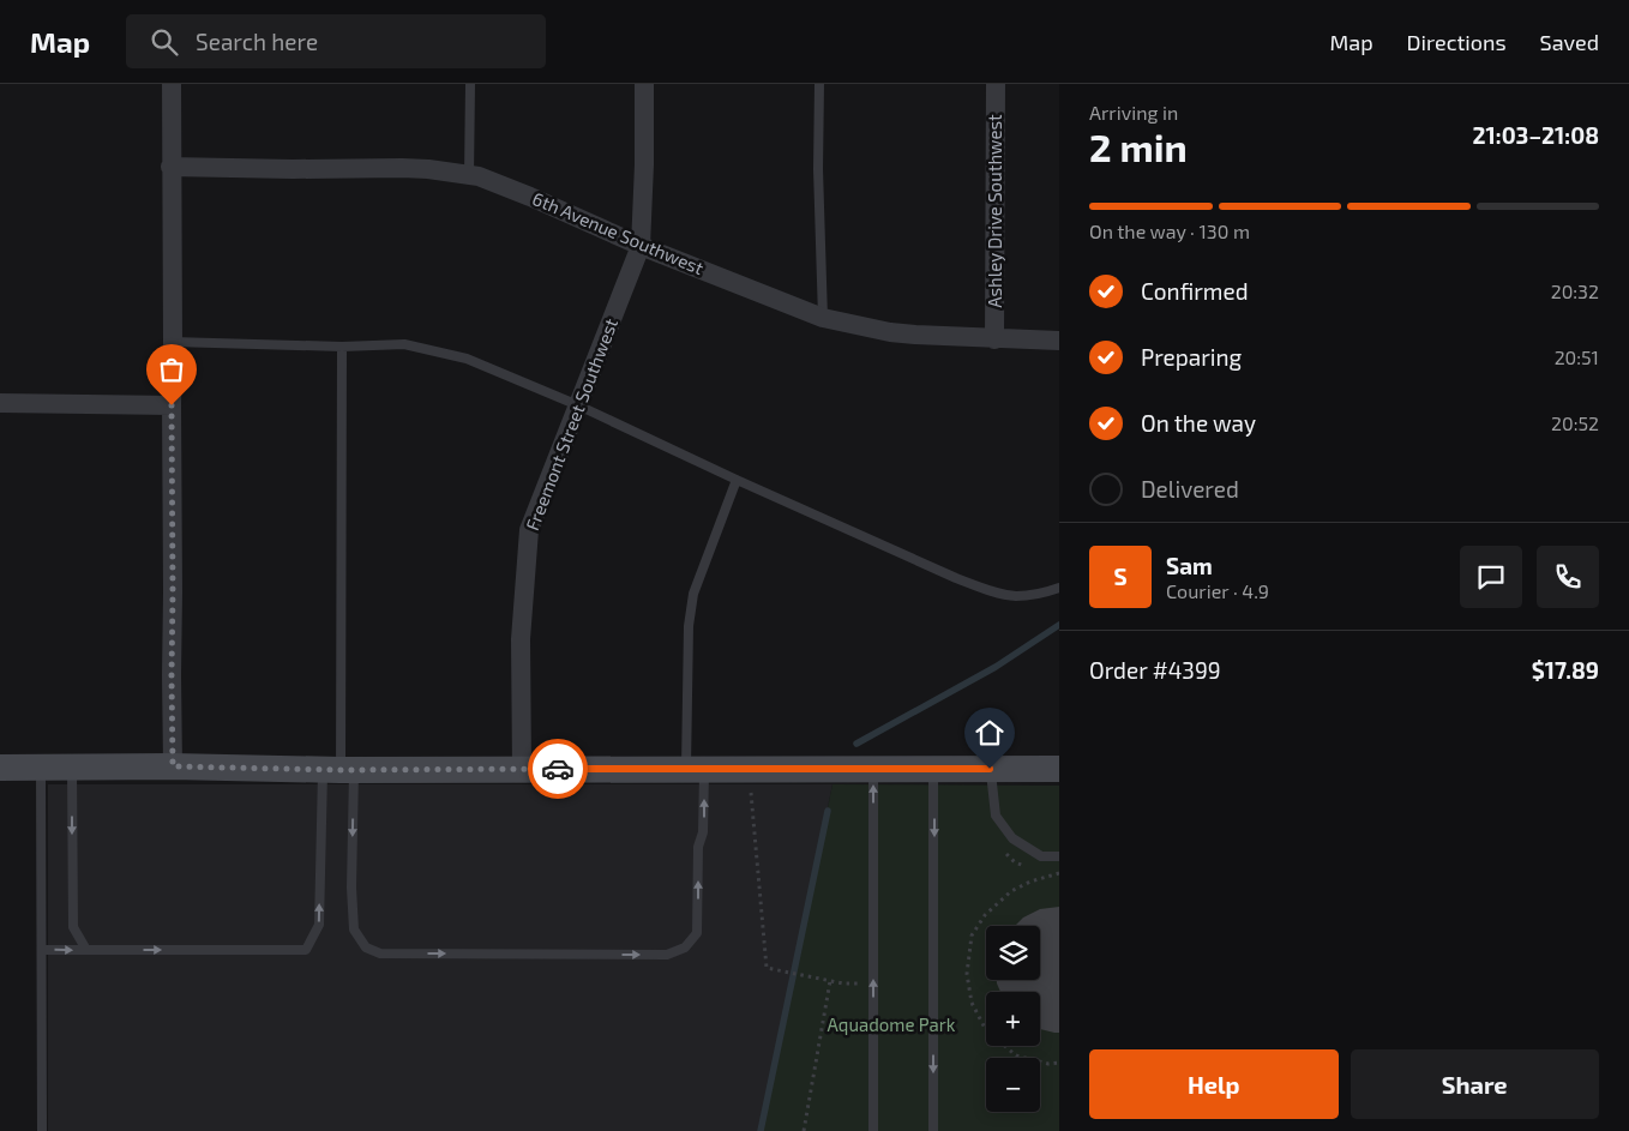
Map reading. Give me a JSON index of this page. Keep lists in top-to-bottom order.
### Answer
{
  "streets": {
    "street": ["Ashley Drive Southwest", "6th Avenue Southwest", "Freemont Street Southwest"]
  },
  "crossings": [
    ["Ashley Drive Southwest", "6th Avenue Southwest"],
    ["6th Avenue Southwest", "Freemont Street Southwest"]
  ],
  "parks": ["Aquadome Park"],
  "page": {
    "header": "Map",
    "search": "Search here",
    "nav": ["Map", "Directions", "Saved"],
    "heading": ["2 min", "Arriving in", "21:03–21:08"],
    "panel": [
      "Sam",
      "Courier · 4.9",
      "Order #4399",
      "$17.89"
    ],
    "bar": "On the way · 130 m",
    "list": [
      ["Confirmed", "20:32"],
      ["Preparing", "20:51"],
      ["On the way", "20:52"],
      "Delivered"
    ],
    "round": "S",
    "map_buttons": ["+", "−"],
    "buttons": ["Help", "Share"]
  }
}
